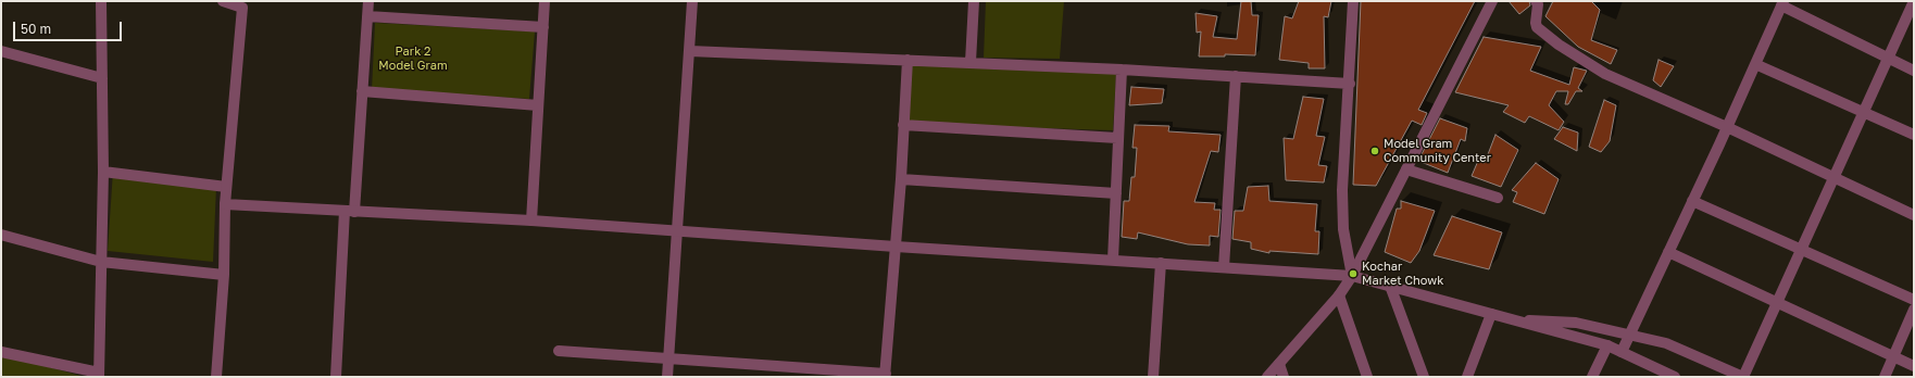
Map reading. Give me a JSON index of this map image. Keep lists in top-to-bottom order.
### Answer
{
  "parks": ["Park 2 Model Gram"],
  "places": ["Model Gram Community Center", "Kochar Market Chowk"],
  "scale_bar": "50 m"
}
